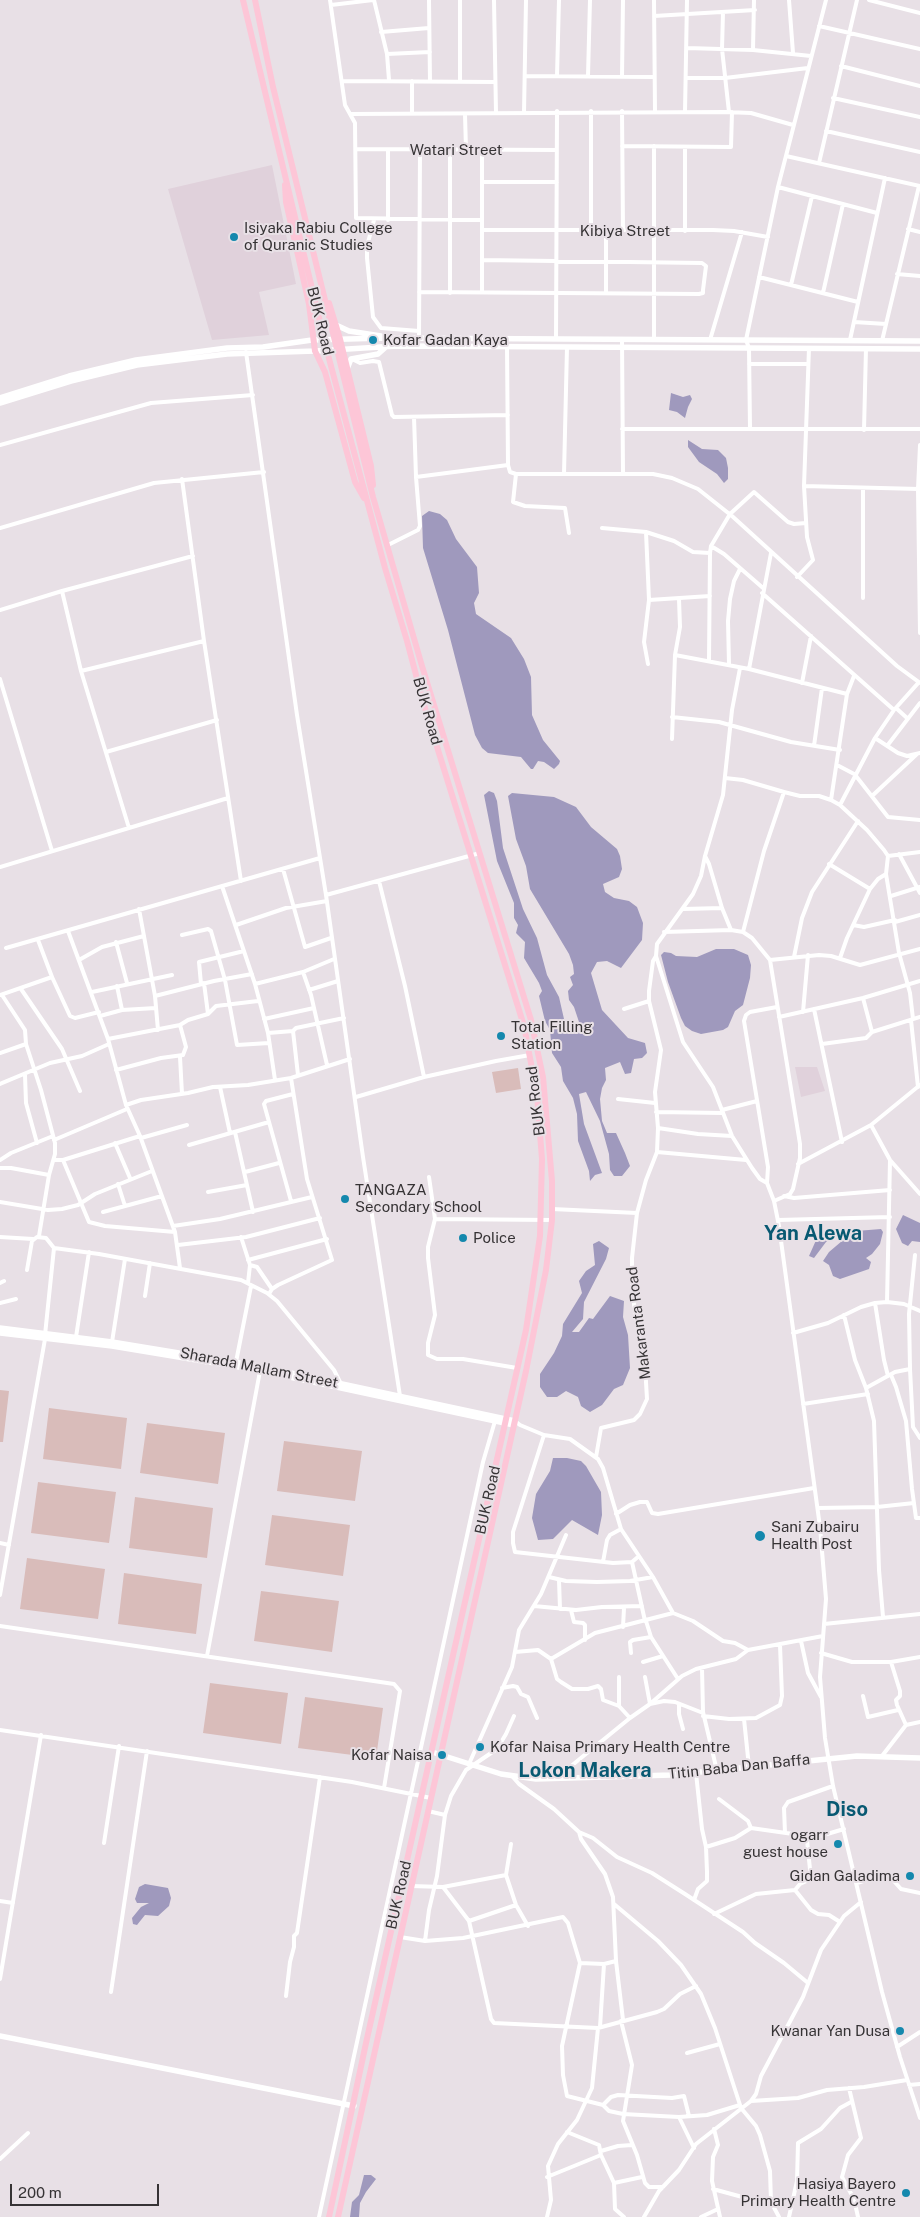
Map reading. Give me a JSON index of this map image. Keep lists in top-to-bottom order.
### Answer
{
  "streets": {
    "main road": ["BUK Road", "Sharada Mallam Street", "Titin Baba Dan Baffa"],
    "street": ["Watari Street", "Kibiya Street", "Makaranta Road"]
  },
  "crossings": [
    ["BUK Road", "Sharada Mallam Street"],
    ["BUK Road", "Titin Baba Dan Baffa"]
  ],
  "districts": ["Yan Alewa", "Lokon Makera", "Diso"],
  "places": [
    "Isiyaka Rabiu College of Quranic Studies",
    "Kofar Gadan Kaya",
    "Total Filling Station",
    "TANGAZA Secondary School",
    "Police",
    "Sani Zubairu Health Post",
    "Kofar Naisa Primary Health Centre",
    "Kofar Naisa",
    "ogarr guest house",
    "Gidan Galadima",
    "Kwanar Yan Dusa",
    "Hasiya Bayero Primary Health Centre"
  ],
  "scale_bar": "200 m"
}
